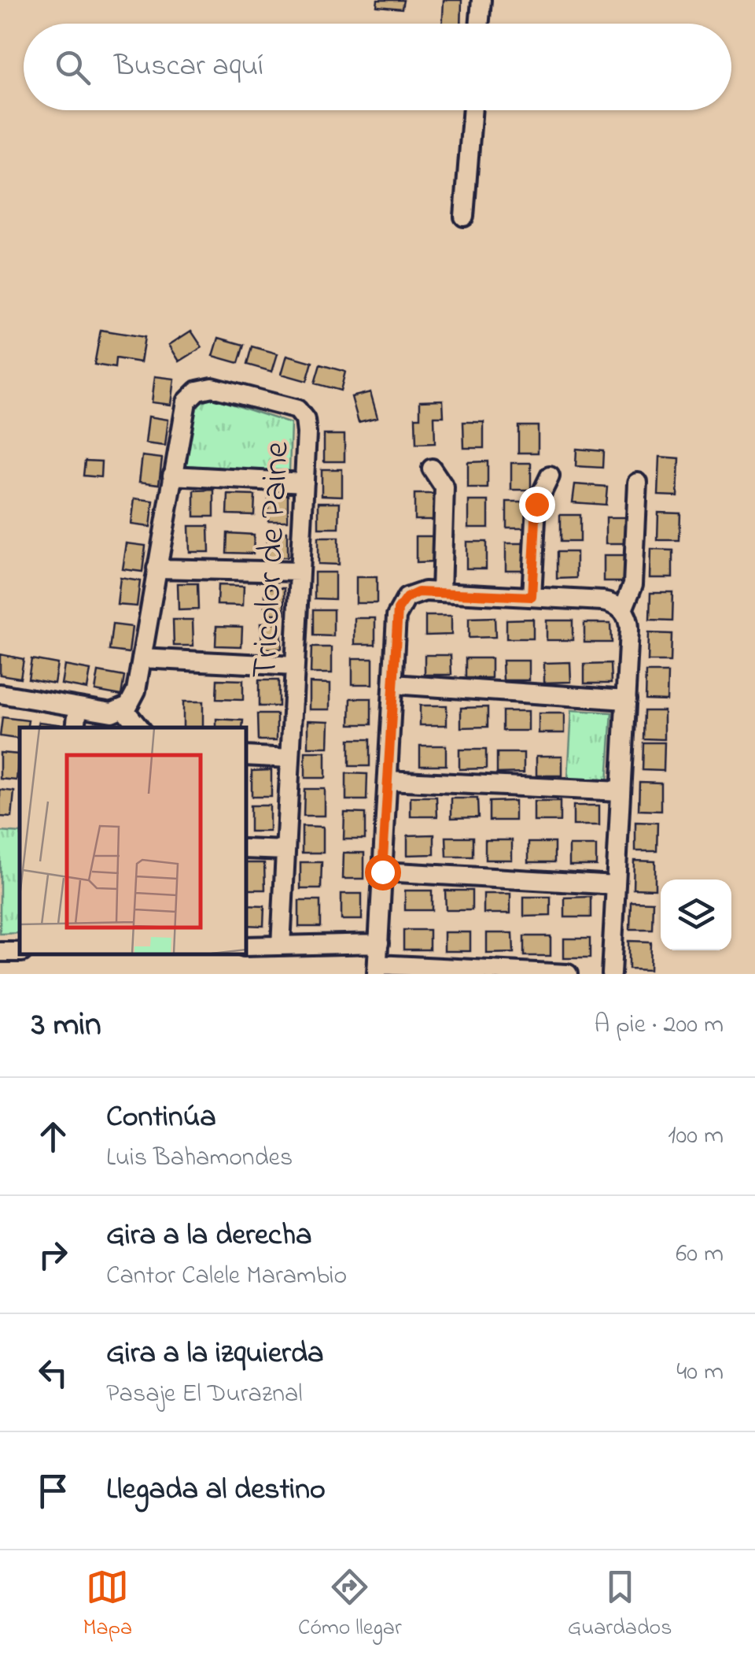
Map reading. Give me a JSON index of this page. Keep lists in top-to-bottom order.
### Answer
{
  "streets": {
    "street": ["Tricolor de Paine"]
  },
  "page": {
    "search": "Buscar aquí",
    "heading": ["3 min", "A pie · 200 m"],
    "list": [
      ["Continúa", "Luis Bahamondes", "100 m"],
      ["Gira a la derecha", "Cantor Calele Marambio", "60 m"],
      ["Gira a la izquierda", "Pasaje El Duraznal", "40 m"],
      "Llegada al destino"
    ],
    "nav": ["Mapa", "Cómo llegar", "Guardados"]
  }
}
